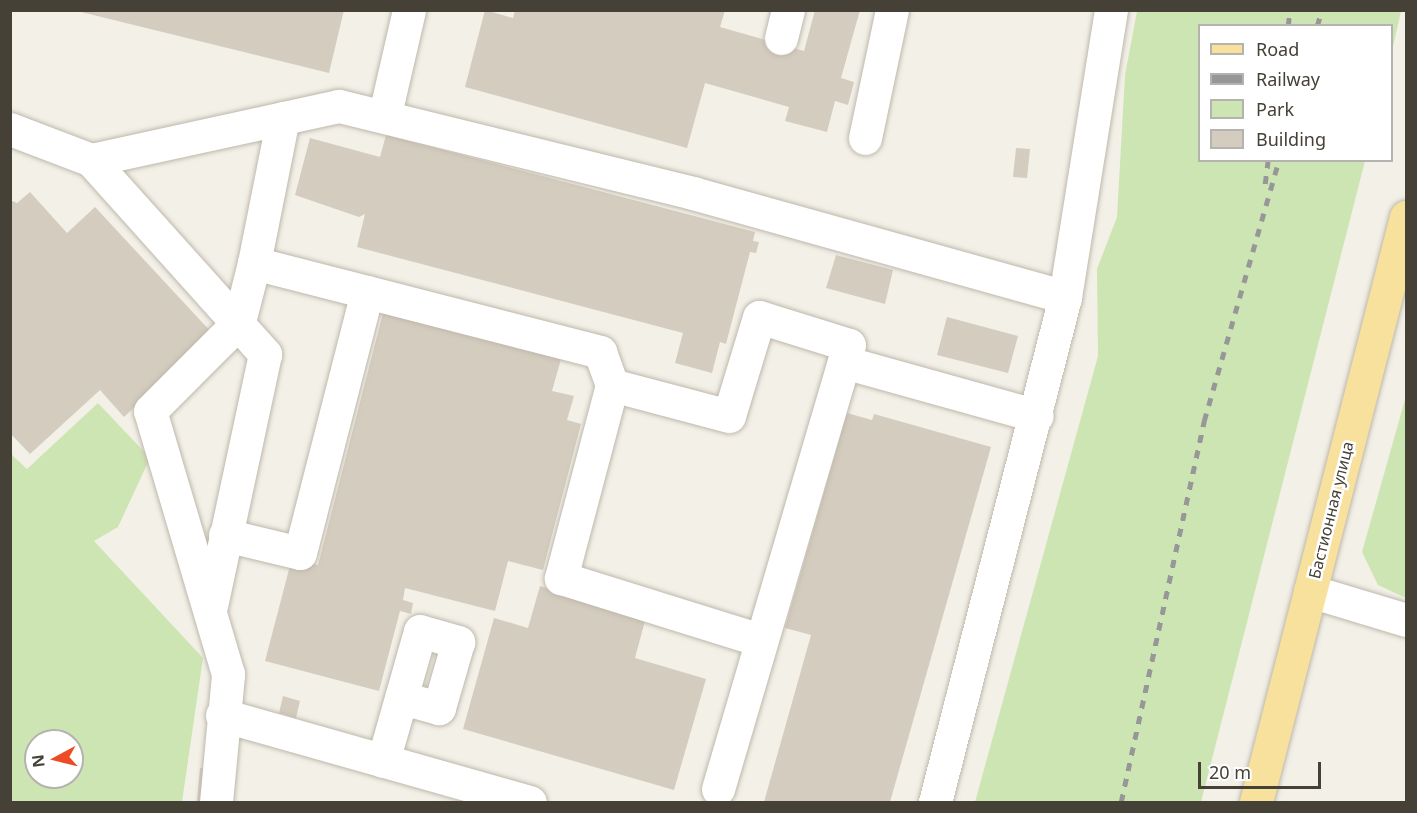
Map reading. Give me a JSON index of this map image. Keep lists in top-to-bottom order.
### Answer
{
  "streets": {
    "main road": ["Бастионная улица"]
  },
  "legend": [
    "Road",
    "Railway",
    "Park",
    "Building"
  ],
  "scale_bar": "20 m",
  "north": "left"
}
